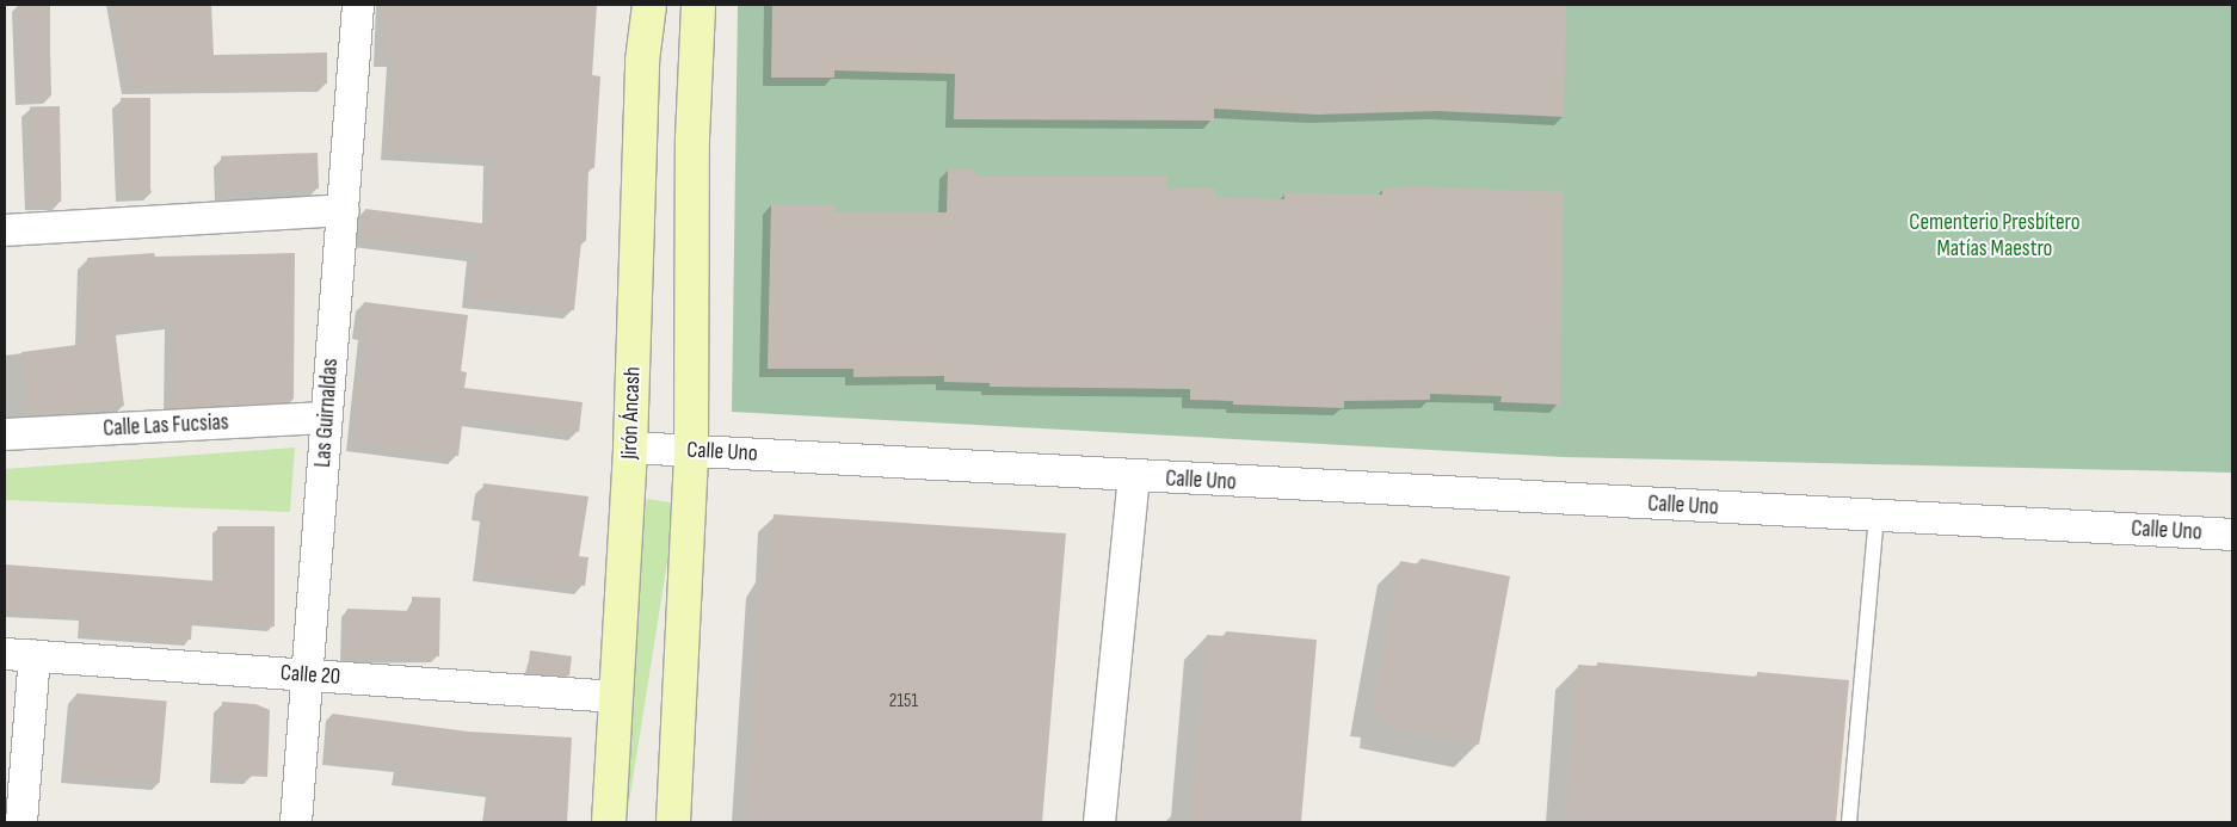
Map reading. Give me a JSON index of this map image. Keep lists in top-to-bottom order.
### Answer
{
  "streets": {
    "main road": ["Jirón Áncash"],
    "street": [
      "Las Guirnaldas",
      "Calle Las Fucsias",
      "Calle Uno",
      "Calle 20"
    ]
  },
  "crossings": [
    ["Las Guirnaldas", "Calle Las Fucsias"],
    ["Las Guirnaldas", "Calle 20"],
    ["Jirón Áncash", "Calle Uno"],
    ["Jirón Áncash", "Calle 20"]
  ],
  "parks": ["Cementerio Presbítero Matías Maestro"],
  "house_numbers": ["2151"]
}
